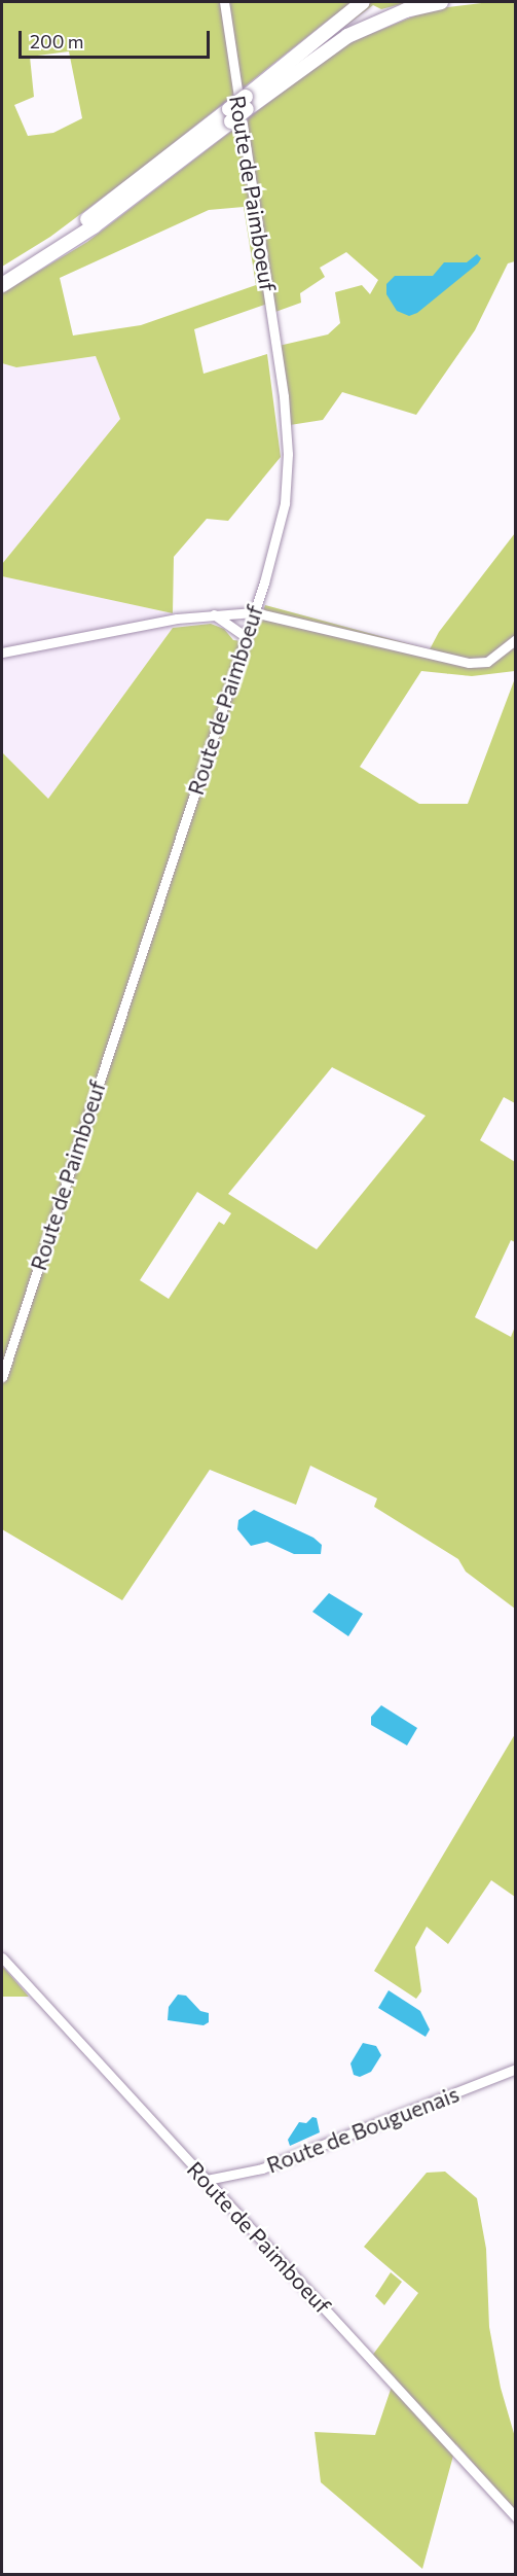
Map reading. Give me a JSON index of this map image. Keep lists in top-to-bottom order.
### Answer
{
  "streets": {
    "street": ["Route de Paimboeuf", "Route de Bouguenais"]
  },
  "crossings": [
    ["Route de Paimboeuf", "Route de Bouguenais"]
  ],
  "scale_bar": "200 m"
}
